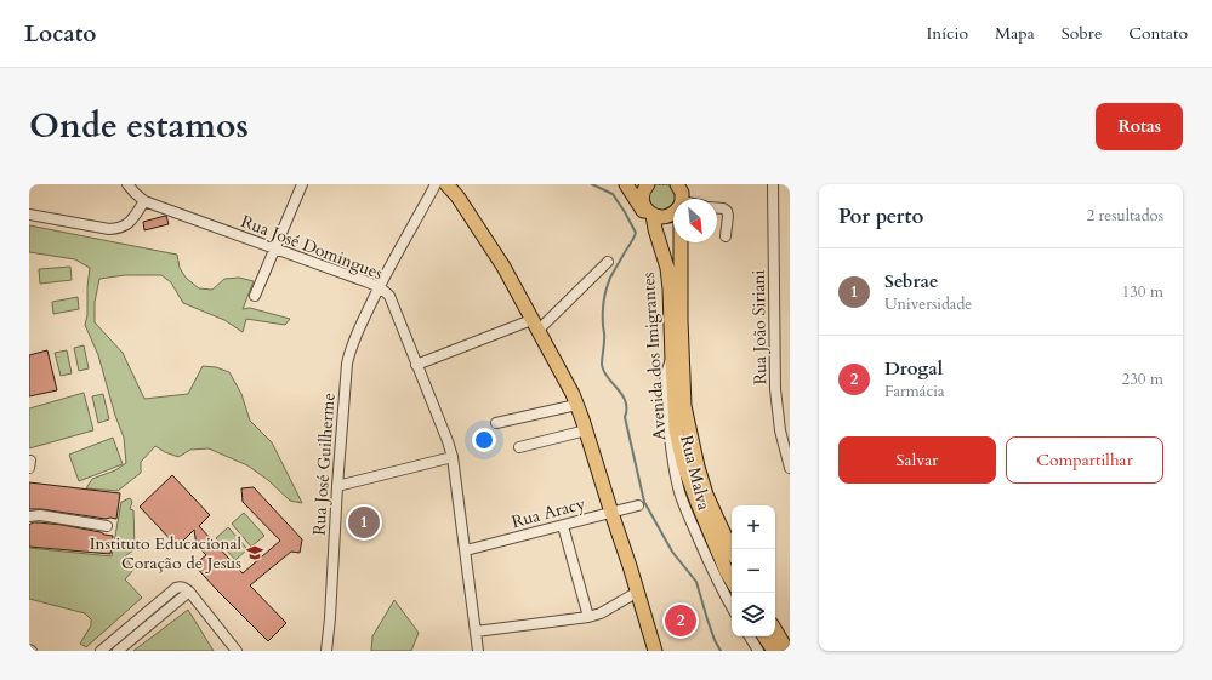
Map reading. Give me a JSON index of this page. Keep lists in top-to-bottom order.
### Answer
{
  "streets": {
    "main road": ["Avenida dos Imigrantes"],
    "street": [
      "Rua José Domingues",
      "Rua João Siriani",
      "Rua José Guilherme",
      "Rua Malva",
      "Rua Aracy"
    ]
  },
  "crossings": [
    ["Rua José Domingues", "Rua José Guilherme"],
    ["Rua José Domingues", "Rua Aracy"],
    ["Avenida dos Imigrantes", "Rua Malva"]
  ],
  "places": {
    "school or university": ["Instituto Educacional Coração de Jesus"]
  },
  "north": "bottom right",
  "page": {
    "header": "Locato",
    "nav": [
      "Início",
      "Mapa",
      "Sobre",
      "Contato"
    ],
    "title": "Onde estamos",
    "buttons": [
      "Rotas",
      ["Salvar", "Compartilhar"]
    ],
    "heading": ["Por perto", "2 resultados"],
    "list": [
      {
        "mark": "1",
        "name": "Sebrae",
        "note": "Universidade",
        "value": "130 m"
      },
      {
        "mark": "2",
        "name": "Drogal",
        "note": "Farmácia",
        "value": "230 m"
      }
    ],
    "pins": ["1", "2"],
    "map_buttons": ["+", "−"]
  }
}
